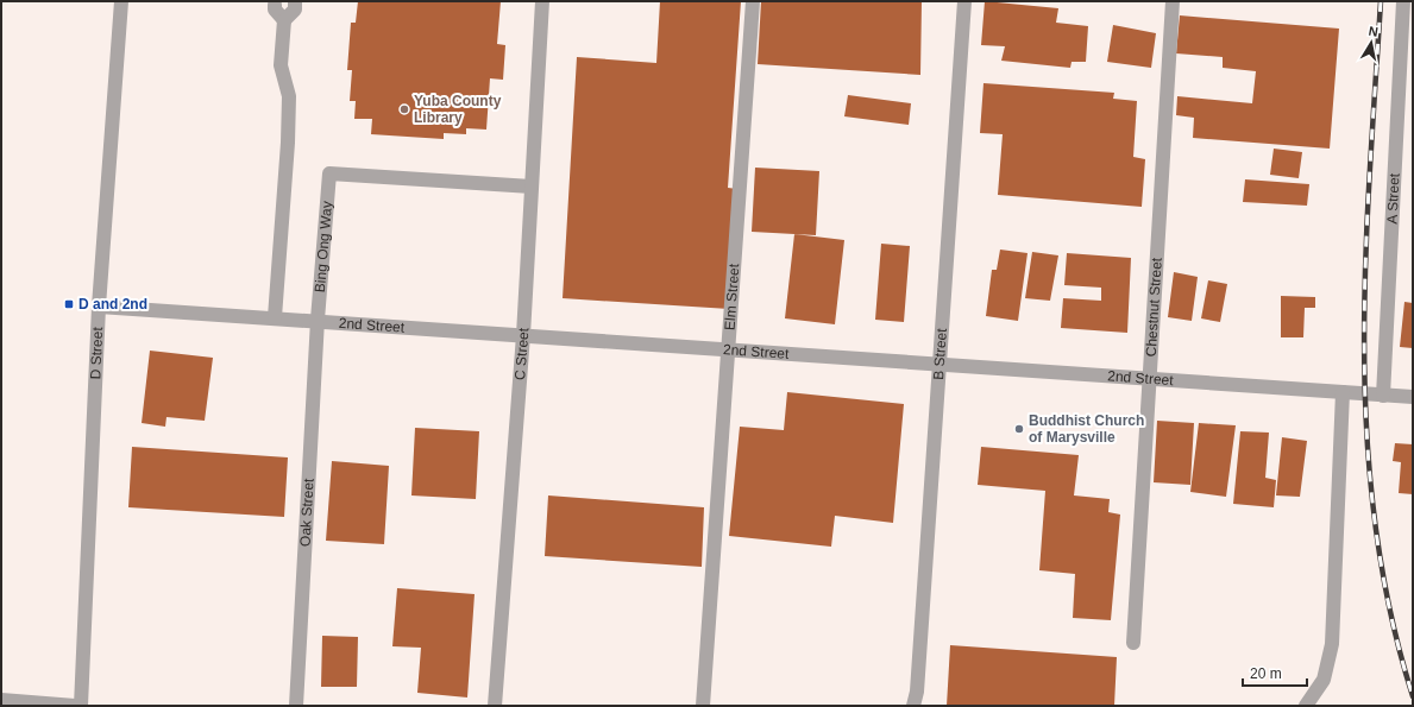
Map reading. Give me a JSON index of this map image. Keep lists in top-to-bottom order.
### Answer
{
  "streets": {
    "street": [
      "A Street",
      "Bing Ong Way",
      "Elm Street",
      "Chestnut Street",
      "2nd Street",
      "D Street",
      "C Street",
      "B Street",
      "Oak Street"
    ]
  },
  "crossings": [
    ["A Street", "2nd Street"],
    ["Bing Ong Way", "2nd Street"],
    ["Bing Ong Way", "C Street"],
    ["Bing Ong Way", "Oak Street"],
    ["Elm Street", "2nd Street"],
    ["Chestnut Street", "2nd Street"],
    ["2nd Street", "D Street"],
    ["2nd Street", "C Street"],
    ["2nd Street", "B Street"],
    ["2nd Street", "Oak Street"]
  ],
  "places": {
    "other": ["Yuba County Library", "Buddhist Church of Marysville"],
    "transit": ["D and 2nd"]
  },
  "scale_bar": "20 m",
  "north": "top"
}
